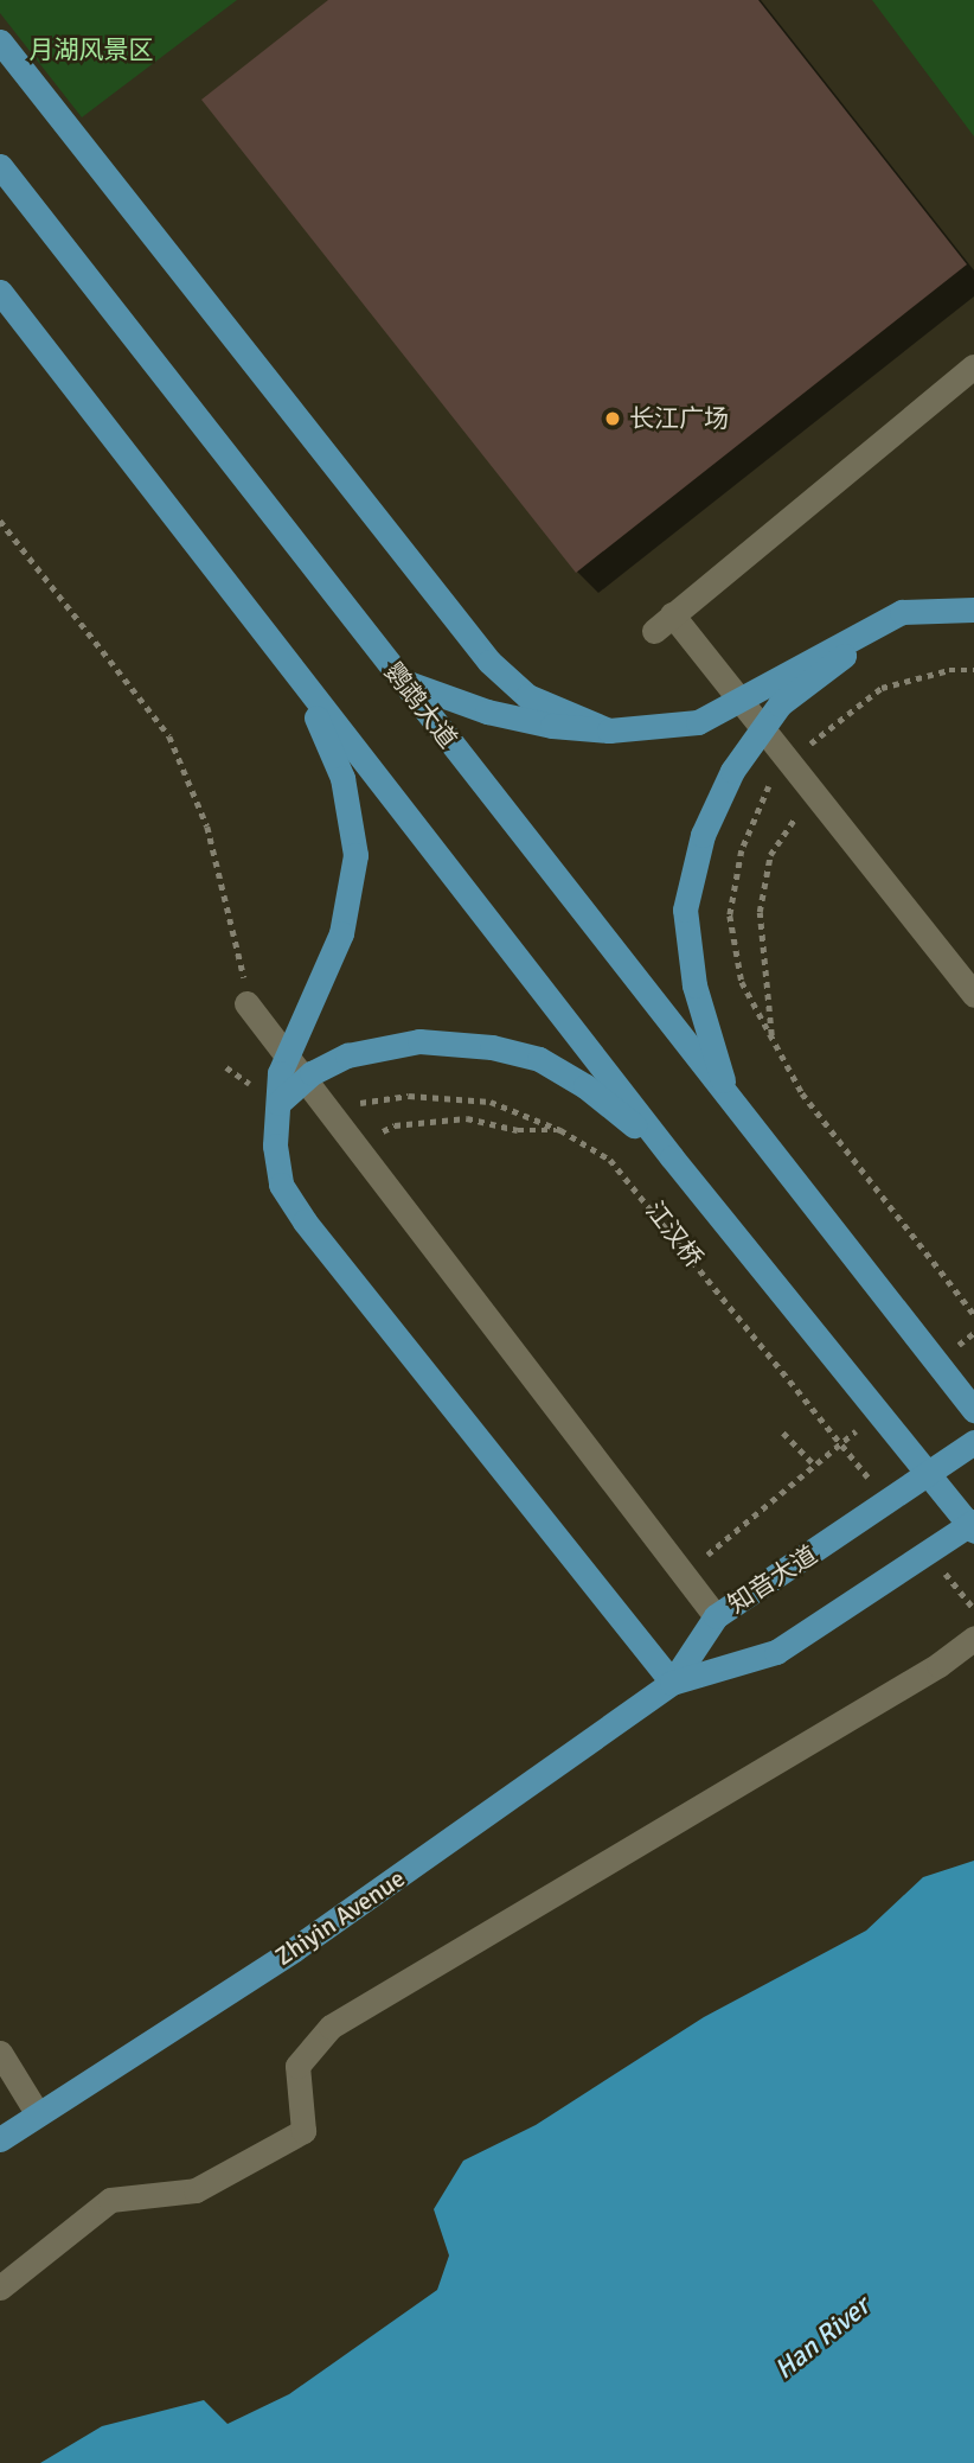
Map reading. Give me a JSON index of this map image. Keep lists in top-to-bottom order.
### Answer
{
  "streets": {
    "main road": ["鹦鹉大道", "知音大道", "Zhiyin Avenue"],
    "path": ["江汉桥"]
  },
  "crossings": [
    ["知音大道", "Zhiyin Avenue"]
  ],
  "water": ["Han River"],
  "parks": ["月湖风景区"],
  "places": ["长江广场"]
}
